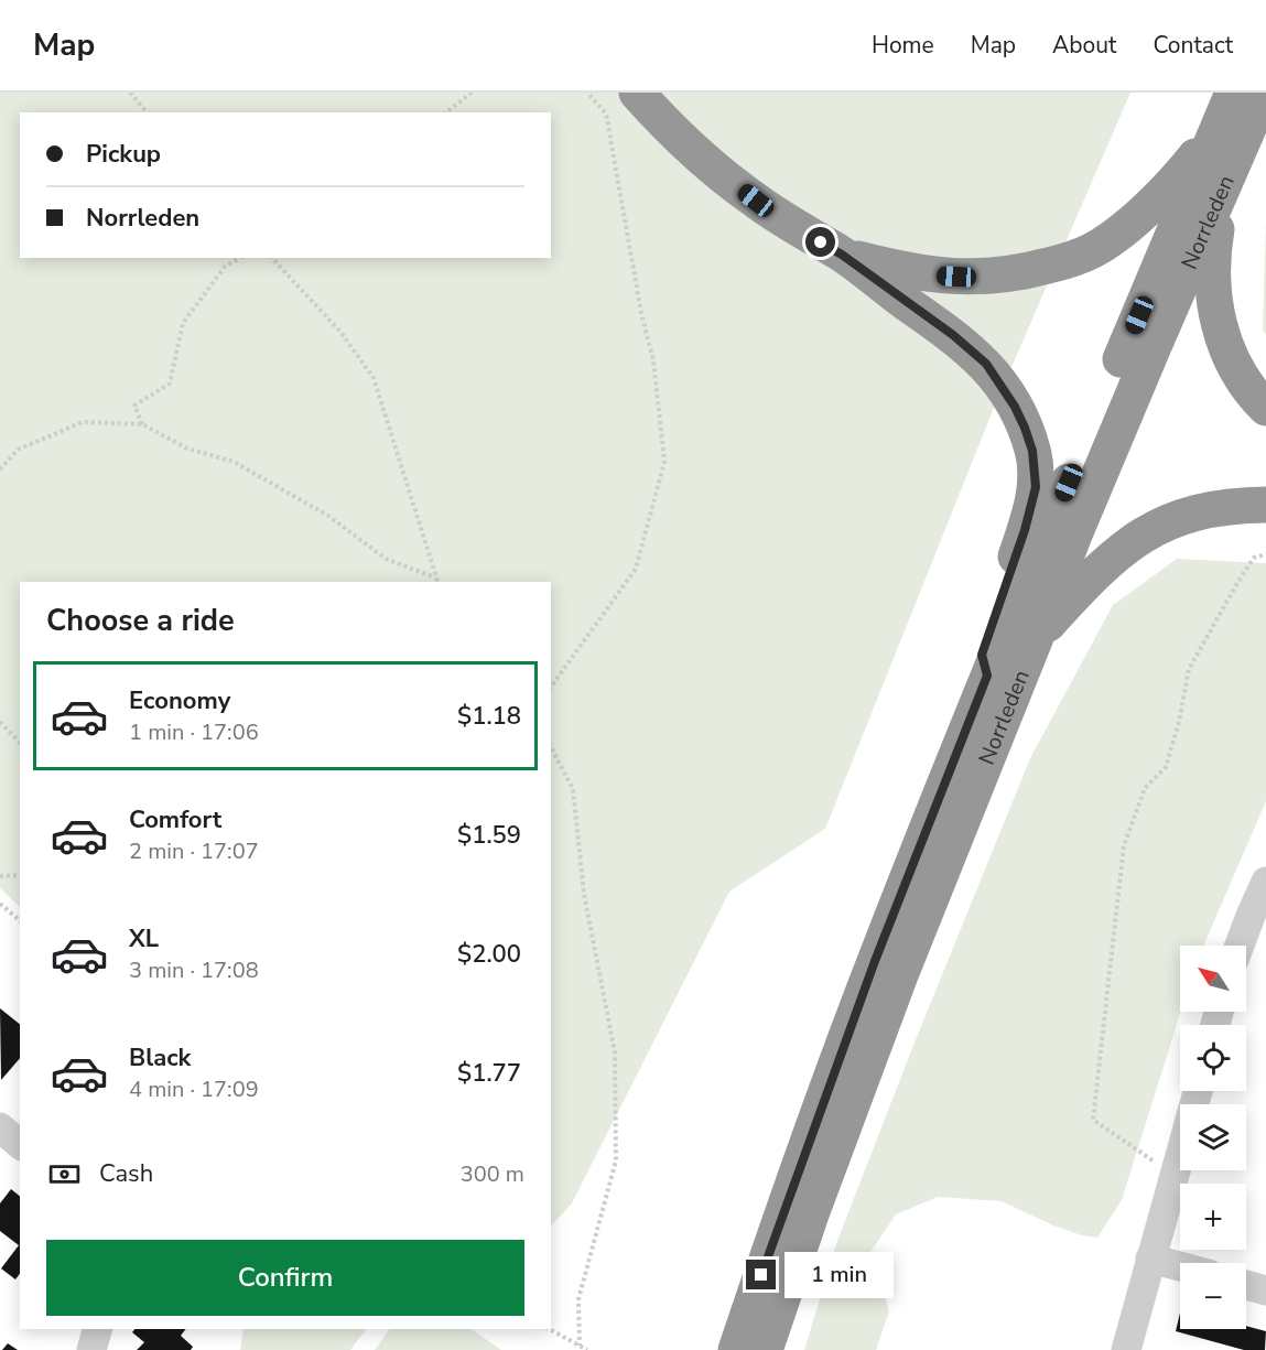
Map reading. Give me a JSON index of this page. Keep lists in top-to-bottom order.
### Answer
{
  "streets": {
    "highway": ["Norrleden"]
  },
  "north": "top left",
  "page": {
    "header": "Map",
    "nav": [
      "Home",
      "Map",
      "About",
      "Contact"
    ],
    "banner": ["Pickup", "Norrleden"],
    "heading": "Choose a ride",
    "list": [
      {
        "name": "Economy",
        "note": "1 min · 17:06",
        "value": "$1.18"
      },
      {
        "name": "Comfort",
        "note": "2 min · 17:07",
        "value": "$1.59"
      },
      {
        "name": "XL",
        "note": "3 min · 17:08",
        "value": "$2.00"
      },
      {
        "name": "Black",
        "note": "4 min · 17:09",
        "value": "$1.77"
      }
    ],
    "map_buttons": ["+", "−"],
    "pay": ["Cash", "300 m"],
    "buttons": "Confirm",
    "bubble": "1 min"
  }
}
